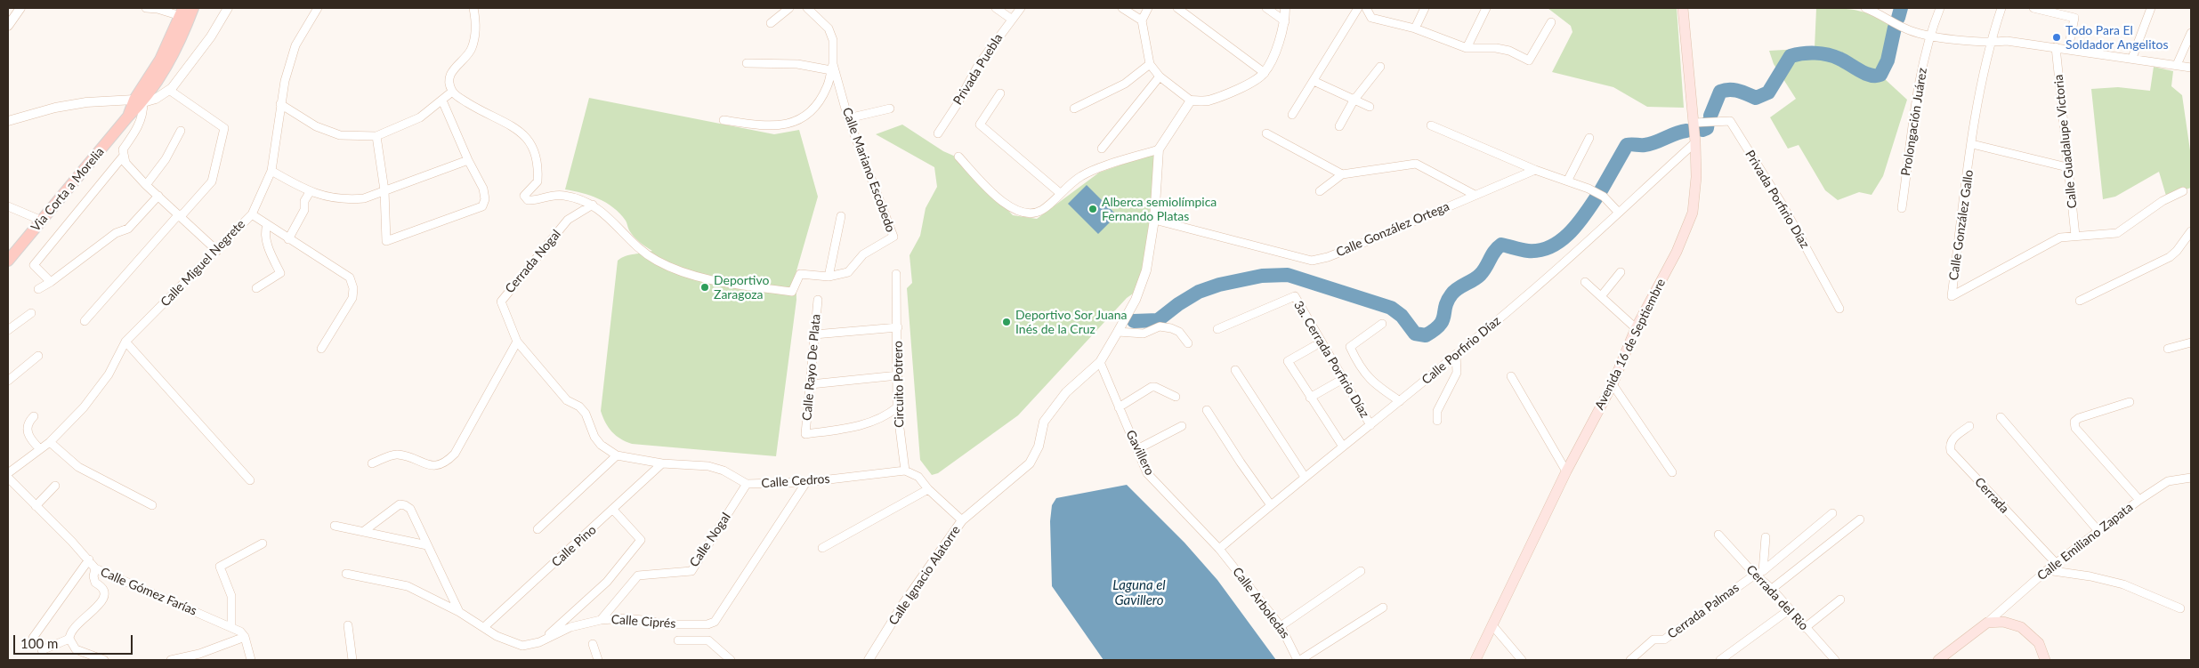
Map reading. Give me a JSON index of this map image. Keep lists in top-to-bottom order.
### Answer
{
  "streets": {
    "main road": ["Via Corta a Morelia", "Avenida 16 de Septiembre"],
    "street": [
      "Privada Puebla",
      "Prolongación Juárez",
      "Calle Guadalupe Victoria",
      "Calle Mariano Escobedo",
      "Privada Porfirio Díaz",
      "Calle González Gallo",
      "Calle González Ortega",
      "Cerrada Nogal",
      "Calle Miguel Negrete",
      "Calle Porfirio Díaz",
      "3a. Cerrada Porfirio Díaz",
      "Calle Rayo De Plata",
      "Circuito Potrero",
      "Gavillero",
      "Calle Cedros",
      "Cerrada",
      "Calle Nogal",
      "Calle Emiliano Zapata",
      "Calle Pino",
      "Calle Ignacio Alatorre",
      "Calle Gómez Farías",
      "Cerrada del Rio",
      "Calle Arboledas",
      "Cerrada Palmas",
      "Calle Ciprés"
    ]
  },
  "crossings": [
    ["Calle Guadalupe Victoria", "Calle González Gallo"],
    ["Calle Mariano Escobedo", "Cerrada Nogal"],
    ["Privada Porfirio Díaz", "Avenida 16 de Septiembre"],
    ["Calle González Ortega", "Calle Ignacio Alatorre"],
    ["Cerrada Nogal", "Calle Cedros"],
    ["Cerrada Nogal", "Calle Pino"],
    ["Avenida 16 de Septiembre", "Calle Porfirio Díaz"],
    ["Calle Porfirio Díaz", "3a. Cerrada Porfirio Díaz"],
    ["Calle Porfirio Díaz", "Gavillero"],
    ["Calle Porfirio Díaz", "Calle Arboledas"],
    ["Calle Rayo De Plata", "Circuito Potrero"],
    ["Circuito Potrero", "Calle Cedros"],
    ["Gavillero", "Calle Ignacio Alatorre"],
    ["Gavillero", "Calle Arboledas"],
    ["Calle Cedros", "Calle Nogal"],
    ["Calle Cedros", "Calle Pino"],
    ["Calle Cedros", "Calle Ciprés"],
    ["Cerrada", "Calle Emiliano Zapata"],
    ["Calle Nogal", "Calle Ciprés"],
    ["Calle Pino", "Calle Ciprés"],
    ["Cerrada del Rio", "Cerrada Palmas"]
  ],
  "water": ["Laguna el Gavillero"],
  "places": [
    "Todo Para El Soldador Angelitos",
    "Alberca semiolímpica Fernando Platas",
    "Deportivo Zaragoza",
    "Deportivo Sor Juana Inés de la Cruz"
  ],
  "scale_bar": "100 m"
}
